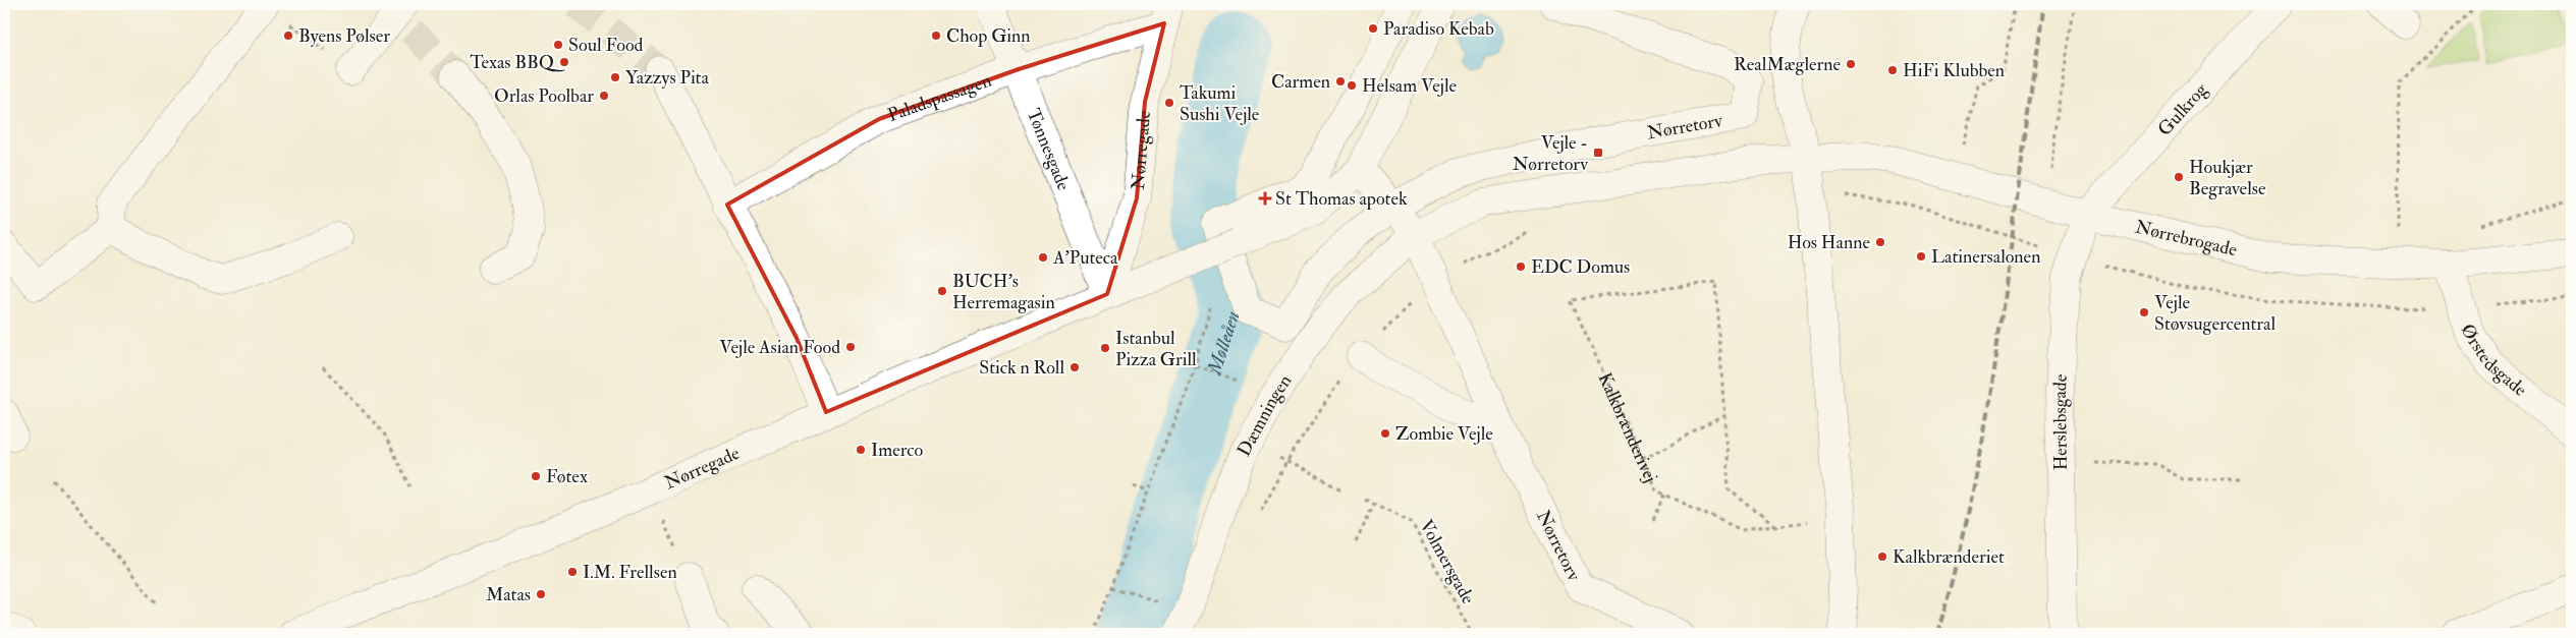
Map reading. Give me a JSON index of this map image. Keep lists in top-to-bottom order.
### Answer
{
  "streets": {
    "street": [
      "Paladspassagen",
      "Gulkrog",
      "Nørretorv",
      "Tønnesgade",
      "Nørregade",
      "Nørrebrogade",
      "Ørstedsgade",
      "Dæmningen",
      "Herslebsgade"
    ],
    "path": ["Kalkbrænderivej", "Volmersgade"]
  },
  "crossings": [
    ["Paladspassagen", "Tønnesgade"],
    ["Paladspassagen", "Nørregade"],
    ["Gulkrog", "Nørrebrogade"],
    ["Gulkrog", "Herslebsgade"],
    ["Nørretorv", "Dæmningen"],
    ["Tønnesgade", "Nørregade"],
    ["Nørrebrogade", "Ørstedsgade"],
    ["Nørrebrogade", "Herslebsgade"]
  ],
  "water": ["Mølleåen"],
  "places": {
    "other": [
      "Paradiso Kebab",
      "Byens Pølser",
      "Chop Ginn",
      "Soul Food",
      "Texas BBQ",
      "RealMæglerne",
      "HiFi Klubben",
      "Yazzys Pita",
      "Carmen",
      "Helsam Vejle",
      "Orlas Poolbar",
      "Takumi Sushi Vejle",
      "Houkjær Begravelse",
      "Hos Hanne",
      "Latinersalonen",
      "A'Puteca",
      "EDC Domus",
      "BUCH's Herremagasin",
      "Vejle Støvsugercentral",
      "Vejle Asian Food",
      "Istanbul Pizza Grill",
      "Stick n Roll",
      "Zombie Vejle",
      "Imerco",
      "Føtex",
      "Kalkbrænderiet",
      "I.M. Frellsen",
      "Matas"
    ],
    "transit": ["Vejle - Nørretorv"],
    "health": ["St Thomas apotek"]
  }
}
